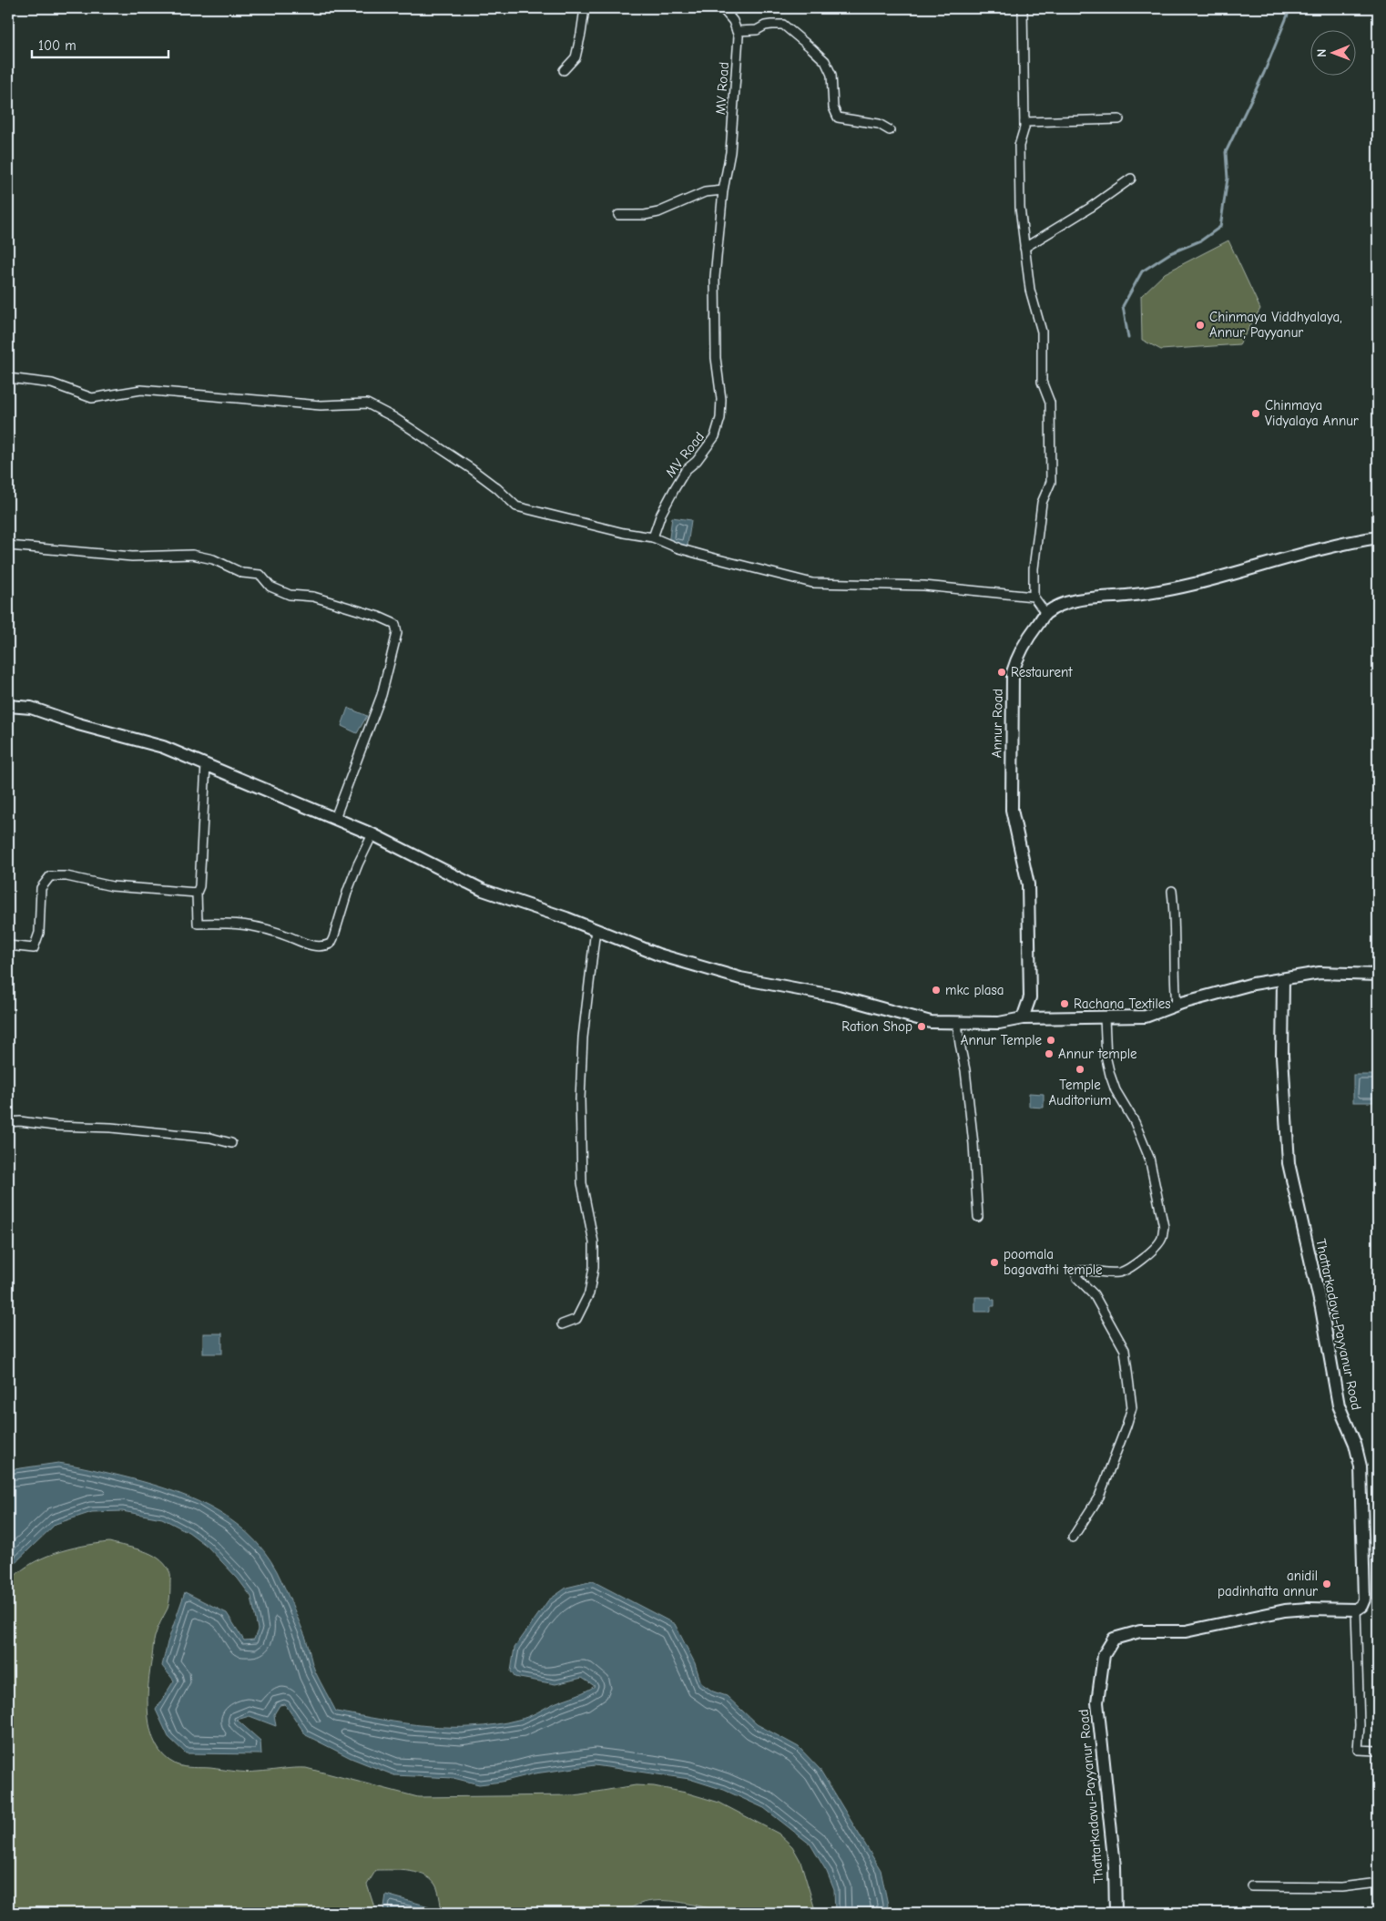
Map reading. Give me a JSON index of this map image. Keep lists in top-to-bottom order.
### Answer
{
  "streets": {
    "main road": ["Annur Road", "Thattarkadavu-Payyanur Road"],
    "street": ["MV Road"]
  },
  "places": [
    "Chinmaya Viddhyalaya, Annur, Payyanur",
    "Chinmaya Vidyalaya Annur",
    "Restaurent",
    "mkc plasa",
    "Rachana Textiles",
    "Ration Shop",
    "Annur Temple",
    "Annur temple",
    "Temple Auditorium",
    "poomala bagavathi temple",
    "anidil padinhatta annur"
  ],
  "scale_bar": "100 m",
  "north": "left"
}
